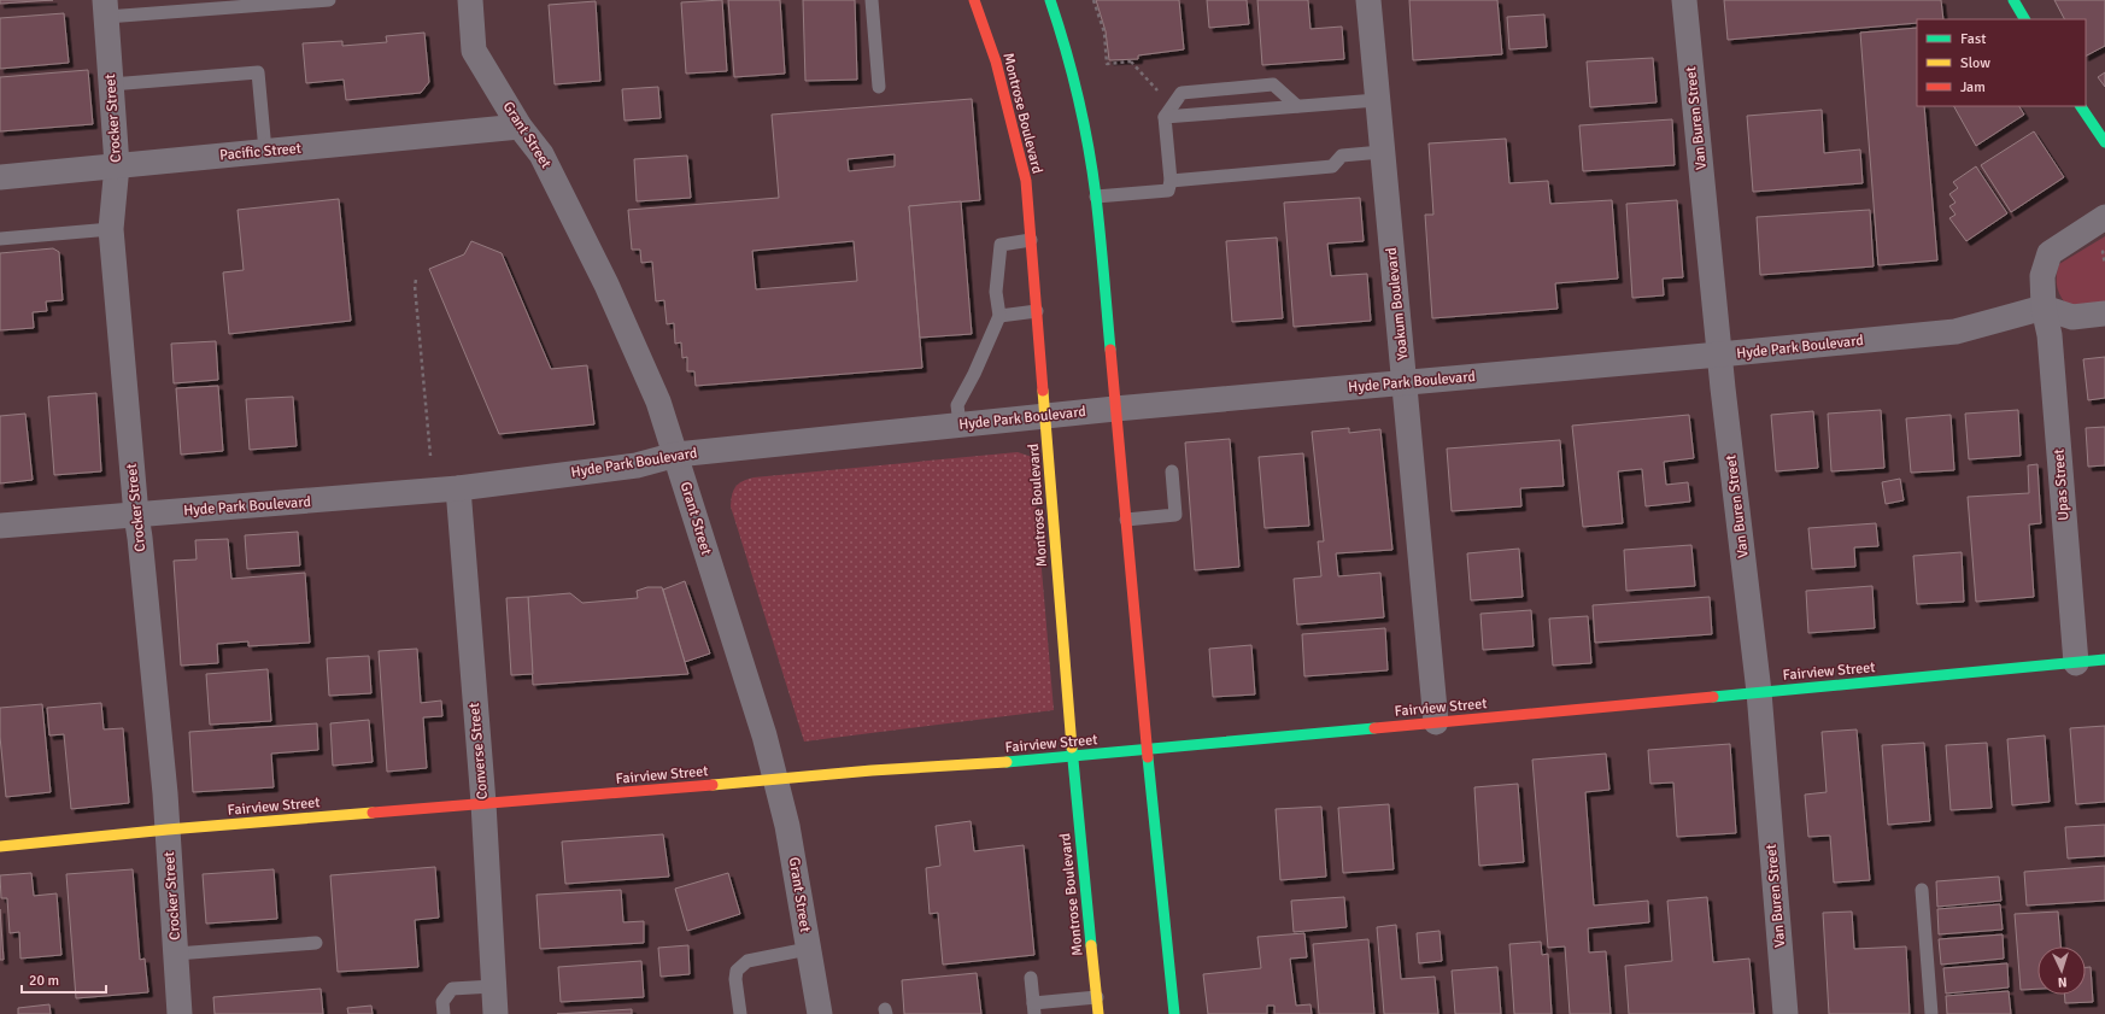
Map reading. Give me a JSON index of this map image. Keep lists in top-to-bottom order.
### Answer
{
  "streets": {
    "main road": ["Montrose Boulevard", "Fairview Street"],
    "street": [
      "Crocker Street",
      "Van Buren Street",
      "Grant Street",
      "Pacific Street",
      "Yoakum Boulevard",
      "Hyde Park Boulevard",
      "Upas Street",
      "Converse Street"
    ]
  },
  "crossings": [
    ["Montrose Boulevard", "Hyde Park Boulevard"],
    ["Montrose Boulevard", "Fairview Street"],
    ["Crocker Street", "Pacific Street"],
    ["Crocker Street", "Hyde Park Boulevard"],
    ["Crocker Street", "Fairview Street"],
    ["Van Buren Street", "Hyde Park Boulevard"],
    ["Van Buren Street", "Fairview Street"],
    ["Grant Street", "Pacific Street"],
    ["Grant Street", "Hyde Park Boulevard"],
    ["Grant Street", "Fairview Street"],
    ["Yoakum Boulevard", "Hyde Park Boulevard"],
    ["Yoakum Boulevard", "Fairview Street"],
    ["Hyde Park Boulevard", "Upas Street"],
    ["Hyde Park Boulevard", "Converse Street"],
    ["Upas Street", "Fairview Street"],
    ["Fairview Street", "Converse Street"]
  ],
  "legend": ["Fast", "Slow", "Jam"],
  "scale_bar": "20 m",
  "north": "bottom"
}
